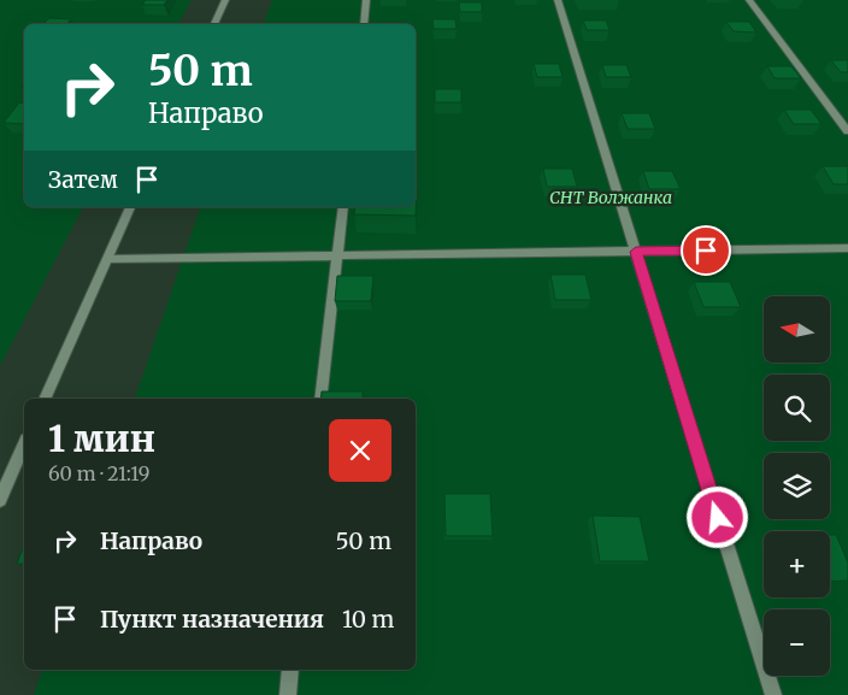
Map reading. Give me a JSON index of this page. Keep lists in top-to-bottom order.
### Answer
{
  "parks": ["СНТ Волжанка"],
  "north": "left",
  "page": {
    "turn": ["50 m", "Направо"],
    "then": "Затем",
    "map_buttons": ["+", "−"],
    "heading": ["1 мин", "60 m · 21:19"],
    "list": [
      {
        "name": "Направо",
        "value": "50 m"
      },
      {
        "name": "Пункт назначения",
        "value": "10 m"
      }
    ]
  }
}
